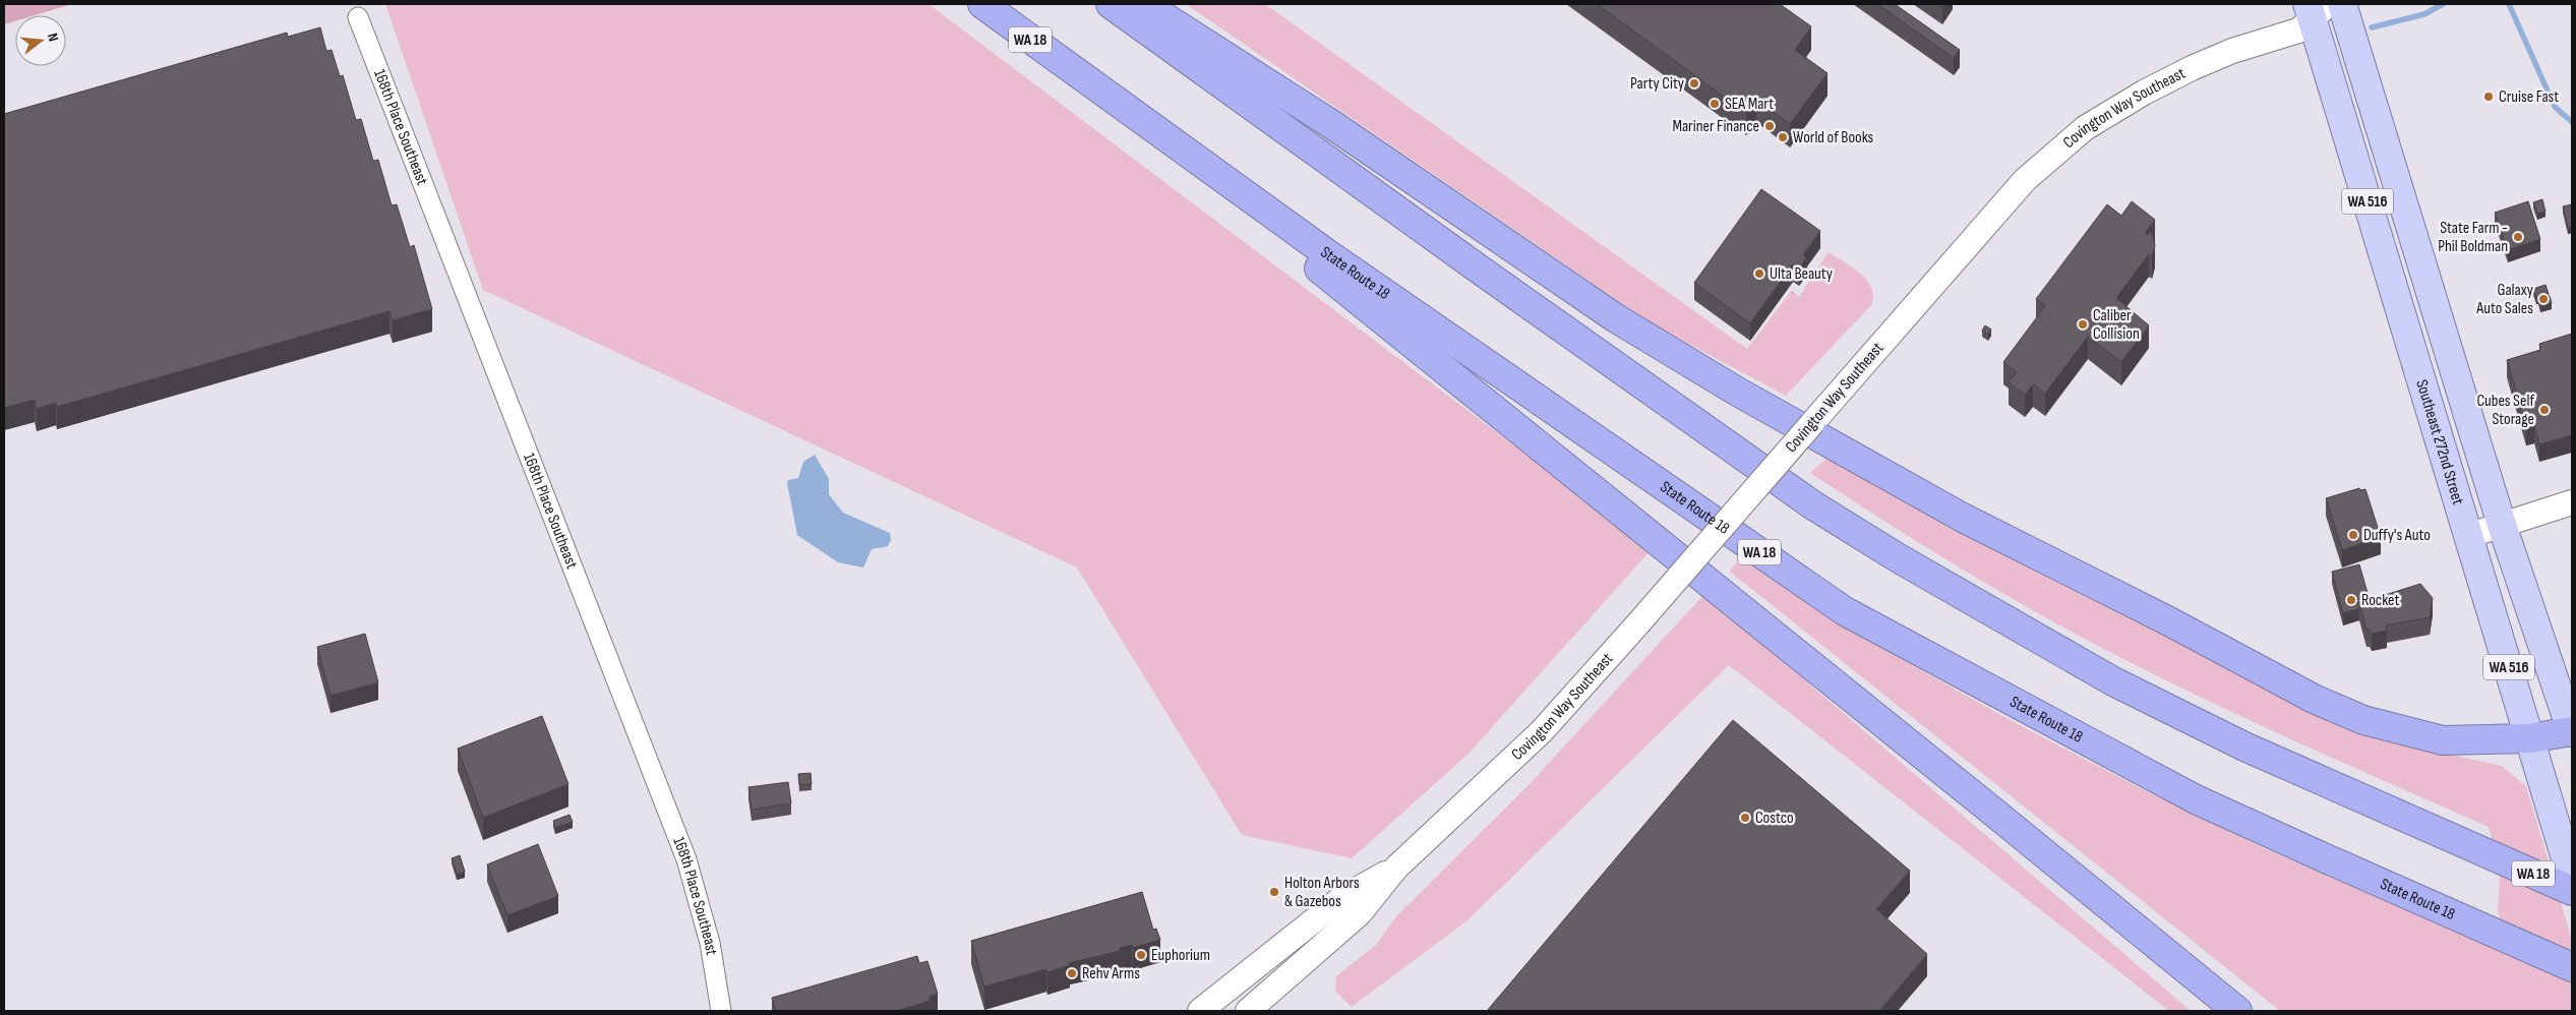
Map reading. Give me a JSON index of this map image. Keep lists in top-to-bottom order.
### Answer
{
  "streets": {
    "highway": ["WA 18", "State Route 18"],
    "main road": ["WA 516", "Southeast 272nd Street"],
    "street": ["Covington Way Southeast", "168th Place Southeast"]
  },
  "crossings": [
    ["Covington Way Southeast", "Southeast 272nd Street"]
  ],
  "places": [
    "Party City",
    "Cruise Fast",
    "SEA Mart",
    "Mariner Finance",
    "World of Books",
    "State Farm - Phil Boldman",
    "Ulta Beauty",
    "Galaxy Auto Sales",
    "Caliber Collision",
    "Cubes Self Storage",
    "Duffy's Auto",
    "Rocket",
    "Costco",
    "Holton Arbors & Gazebos",
    "Euphorium",
    "Rehv Arms"
  ],
  "north": "right"
}
